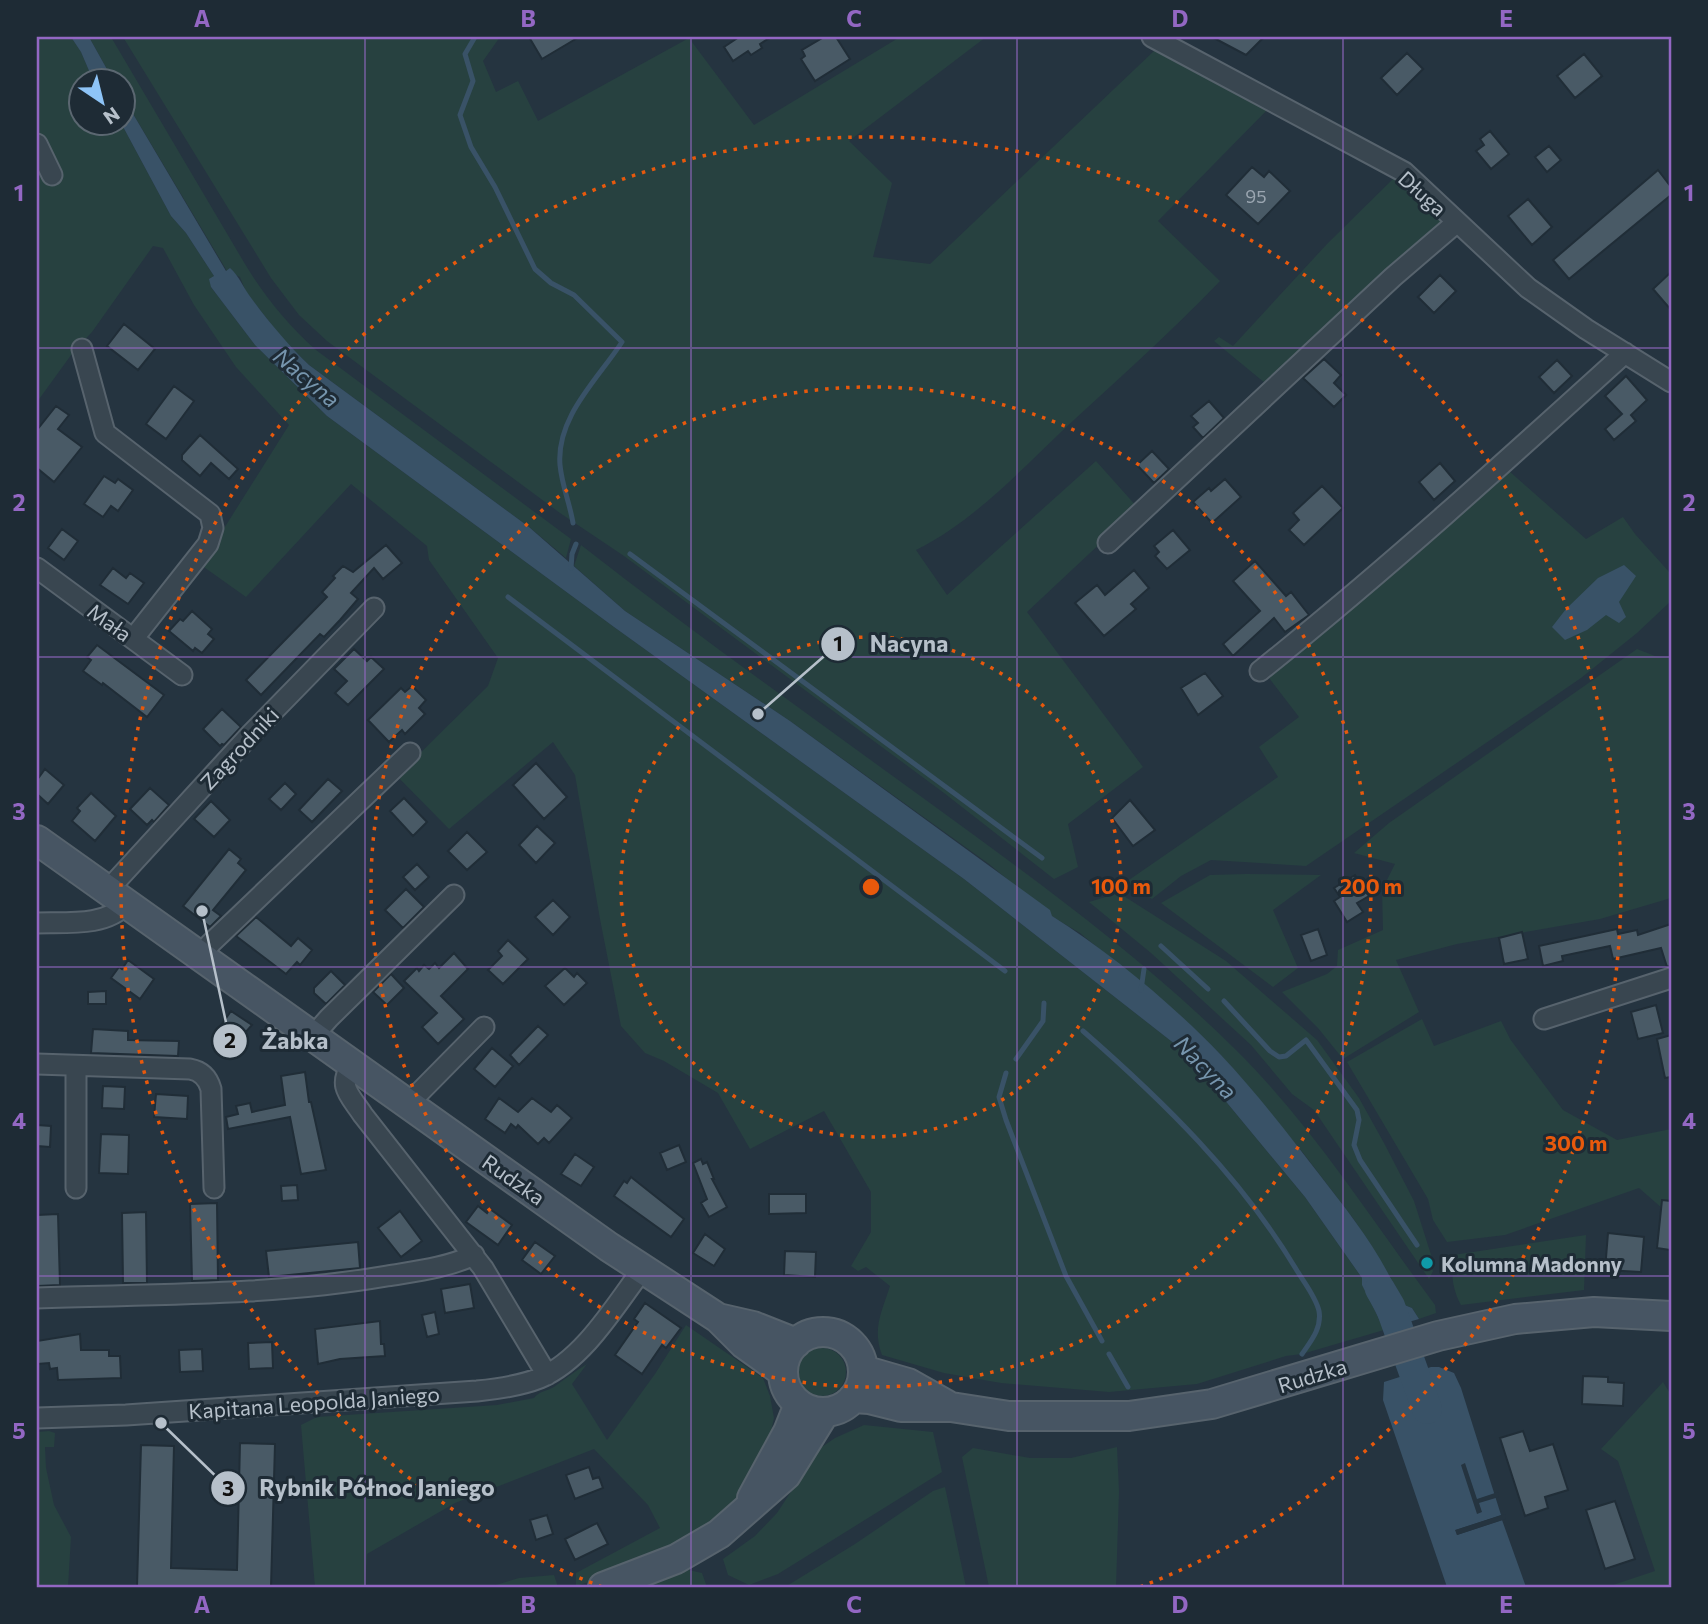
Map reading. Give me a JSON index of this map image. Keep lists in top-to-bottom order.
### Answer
{
  "streets": {
    "main road": ["Rudzka"],
    "street": [
      "Długa",
      "Mała",
      "Zagrodniki",
      "Kapitana Leopolda Janiego"
    ]
  },
  "crossings": [
    ["Zagrodniki", "Rudzka"],
    ["Rudzka", "Kapitana Leopolda Janiego"]
  ],
  "water": ["Nacyna"],
  "places": [
    "Nacyna",
    "Żabka",
    "Kolumna Madonny",
    "Rybnik Północ Janiego"
  ],
  "house_numbers": ["95"],
  "north": "bottom right",
  "grid": {
    "columns": [
      "A",
      "B",
      "C",
      "D",
      "E"
    ],
    "rows": [
      "1",
      "2",
      "3",
      "4",
      "5"
    ]
  },
  "rings": ["100 m", "200 m", "300 m"]
}
